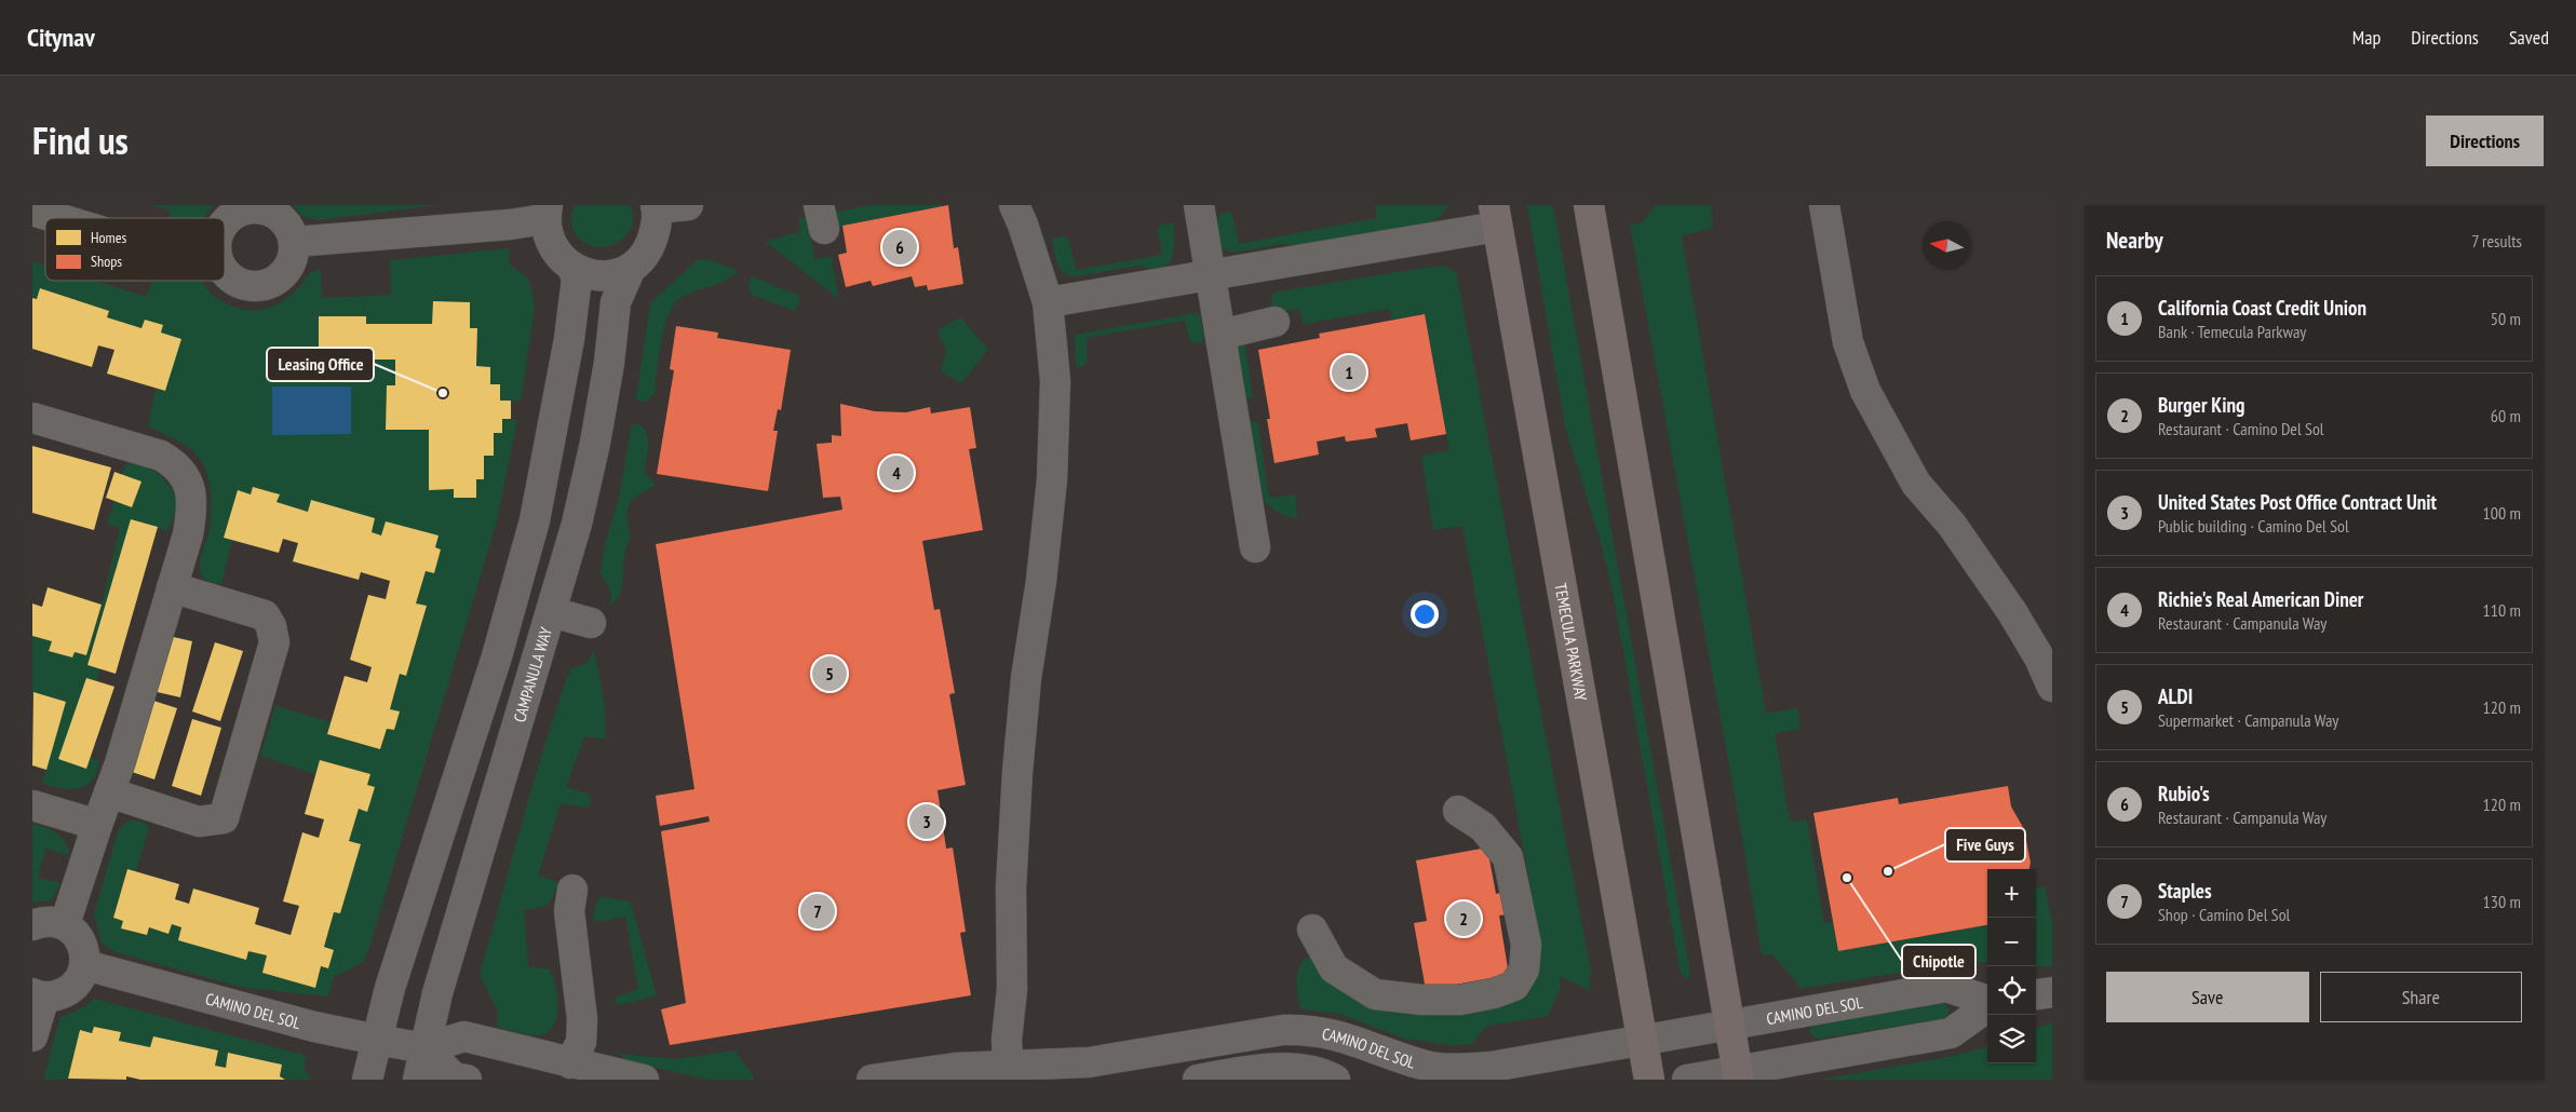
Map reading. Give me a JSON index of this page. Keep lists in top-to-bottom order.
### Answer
{
  "streets": {
    "main road": ["TEMECULA PARKWAY"],
    "street": ["CAMPANULA WAY", "CAMINO DEL SOL"]
  },
  "crossings": [
    ["TEMECULA PARKWAY", "CAMINO DEL SOL"],
    ["CAMPANULA WAY", "CAMINO DEL SOL"]
  ],
  "places": ["Leasing Office", "Five Guys", "Chipotle"],
  "legend": ["Homes", "Shops"],
  "north": "left",
  "page": {
    "header": "Citynav",
    "nav": ["Map", "Directions", "Saved"],
    "title": "Find us",
    "buttons": [
      "Directions",
      ["Save", "Share"]
    ],
    "heading": ["Nearby", "7 results"],
    "pins": [
      "6",
      "1",
      "4",
      "5",
      "3",
      "7",
      "2"
    ],
    "list": [
      {
        "mark": "1",
        "name": "California Coast Credit Union",
        "note": "Bank · Temecula Parkway",
        "value": "50 m"
      },
      {
        "mark": "2",
        "name": "Burger King",
        "note": "Restaurant · Camino Del Sol",
        "value": "60 m"
      },
      {
        "mark": "3",
        "name": "United States Post Office Contract Unit",
        "note": "Public building · Camino Del Sol",
        "value": "100 m"
      },
      {
        "mark": "4",
        "name": "Richie's Real American Diner",
        "note": "Restaurant · Campanula Way",
        "value": "110 m"
      },
      {
        "mark": "5",
        "name": "ALDI",
        "note": "Supermarket · Campanula Way",
        "value": "120 m"
      },
      {
        "mark": "6",
        "name": "Rubio's",
        "note": "Restaurant · Campanula Way",
        "value": "120 m"
      },
      {
        "mark": "7",
        "name": "Staples",
        "note": "Shop · Camino Del Sol",
        "value": "130 m"
      }
    ],
    "map_buttons": ["+", "−"]
  }
}
